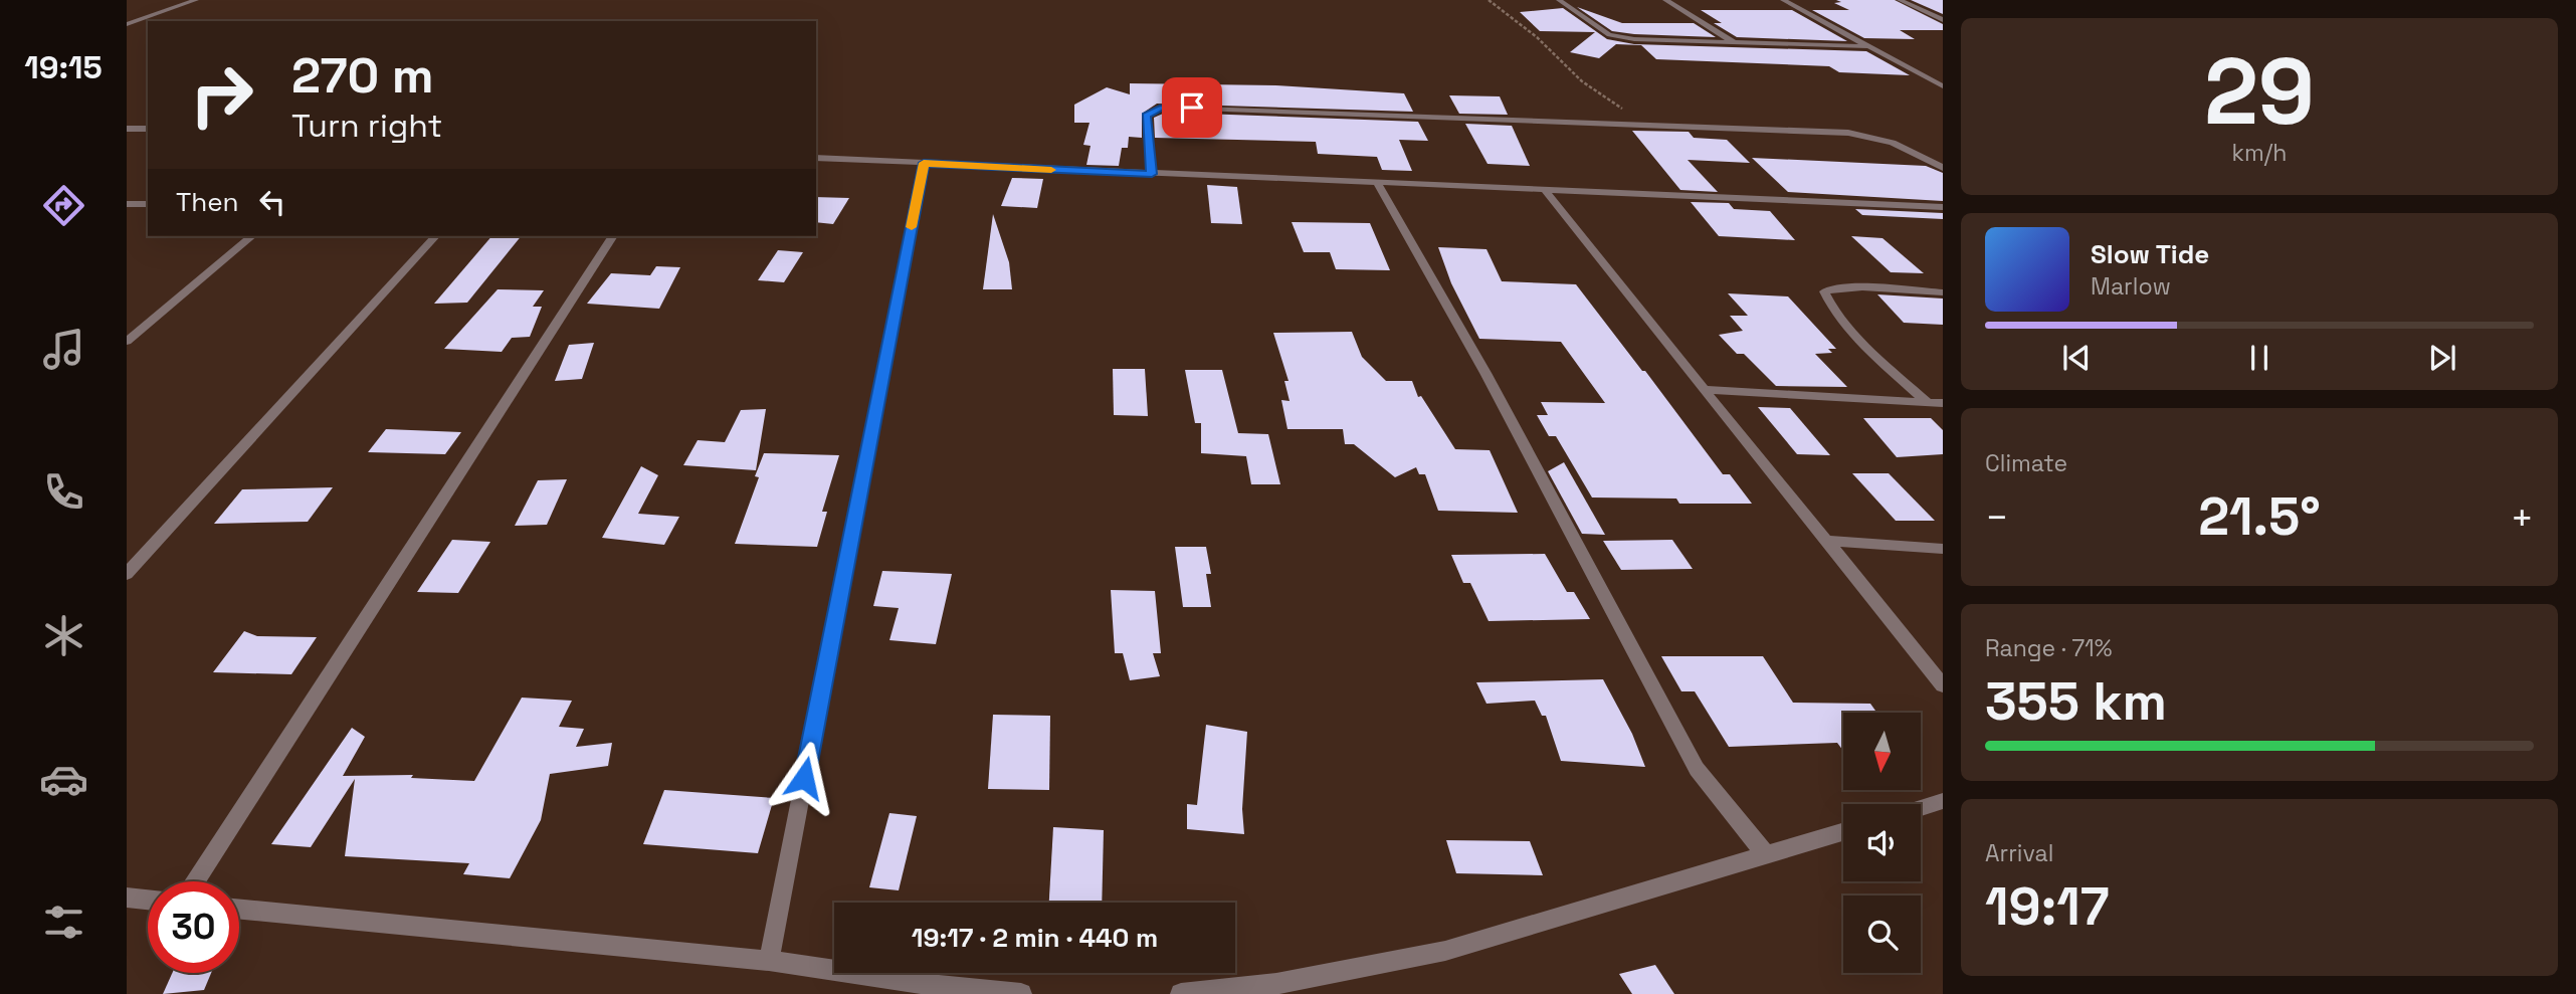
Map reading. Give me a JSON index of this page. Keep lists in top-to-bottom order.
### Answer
{
  "north": "bottom",
  "page": {
    "tabs": "19:15",
    "tile": [
      ["29", "km/h"],
      "Climate",
      ["Range · 71%", "355 km"],
      ["Arrival", "19:17"]
    ],
    "turn": ["270 m", "Turn right"],
    "then": "Then",
    "song": ["Slow Tide", "Marlow"],
    "heat": ["−", "21.5°", "+"],
    "limit": "30",
    "trip": "19:17 · 2 min · 440 m"
  }
}
